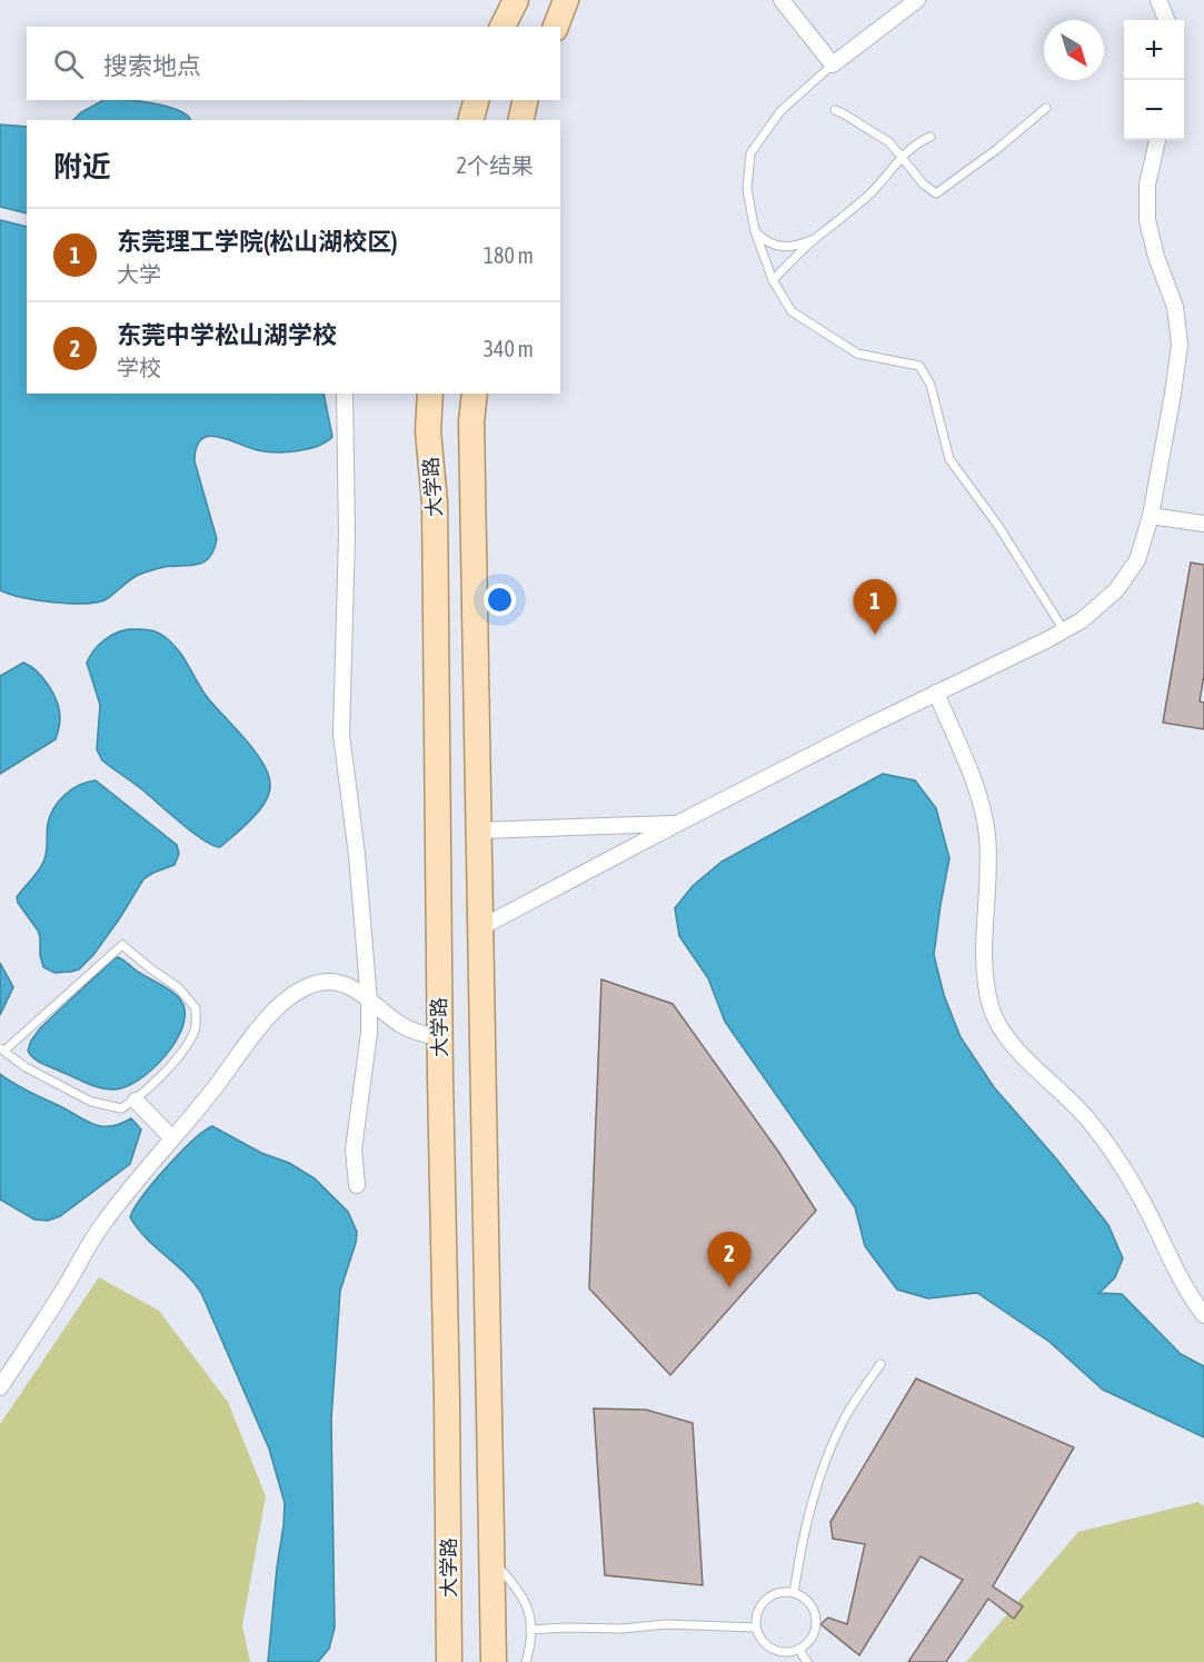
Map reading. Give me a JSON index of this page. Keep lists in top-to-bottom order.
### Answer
{
  "streets": {
    "main road": ["大学路"]
  },
  "north": "bottom right",
  "page": {
    "map_buttons": ["+", "−"],
    "search": "搜索地点",
    "heading": ["附近", "2个结果"],
    "list": [
      {
        "mark": "1",
        "name": "东莞理工学院(松山湖校区)",
        "note": "大学",
        "value": "180 m"
      },
      {
        "mark": "2",
        "name": "东莞中学松山湖学校",
        "note": "学校",
        "value": "340 m"
      }
    ],
    "pins": ["1", "2"]
  }
}
